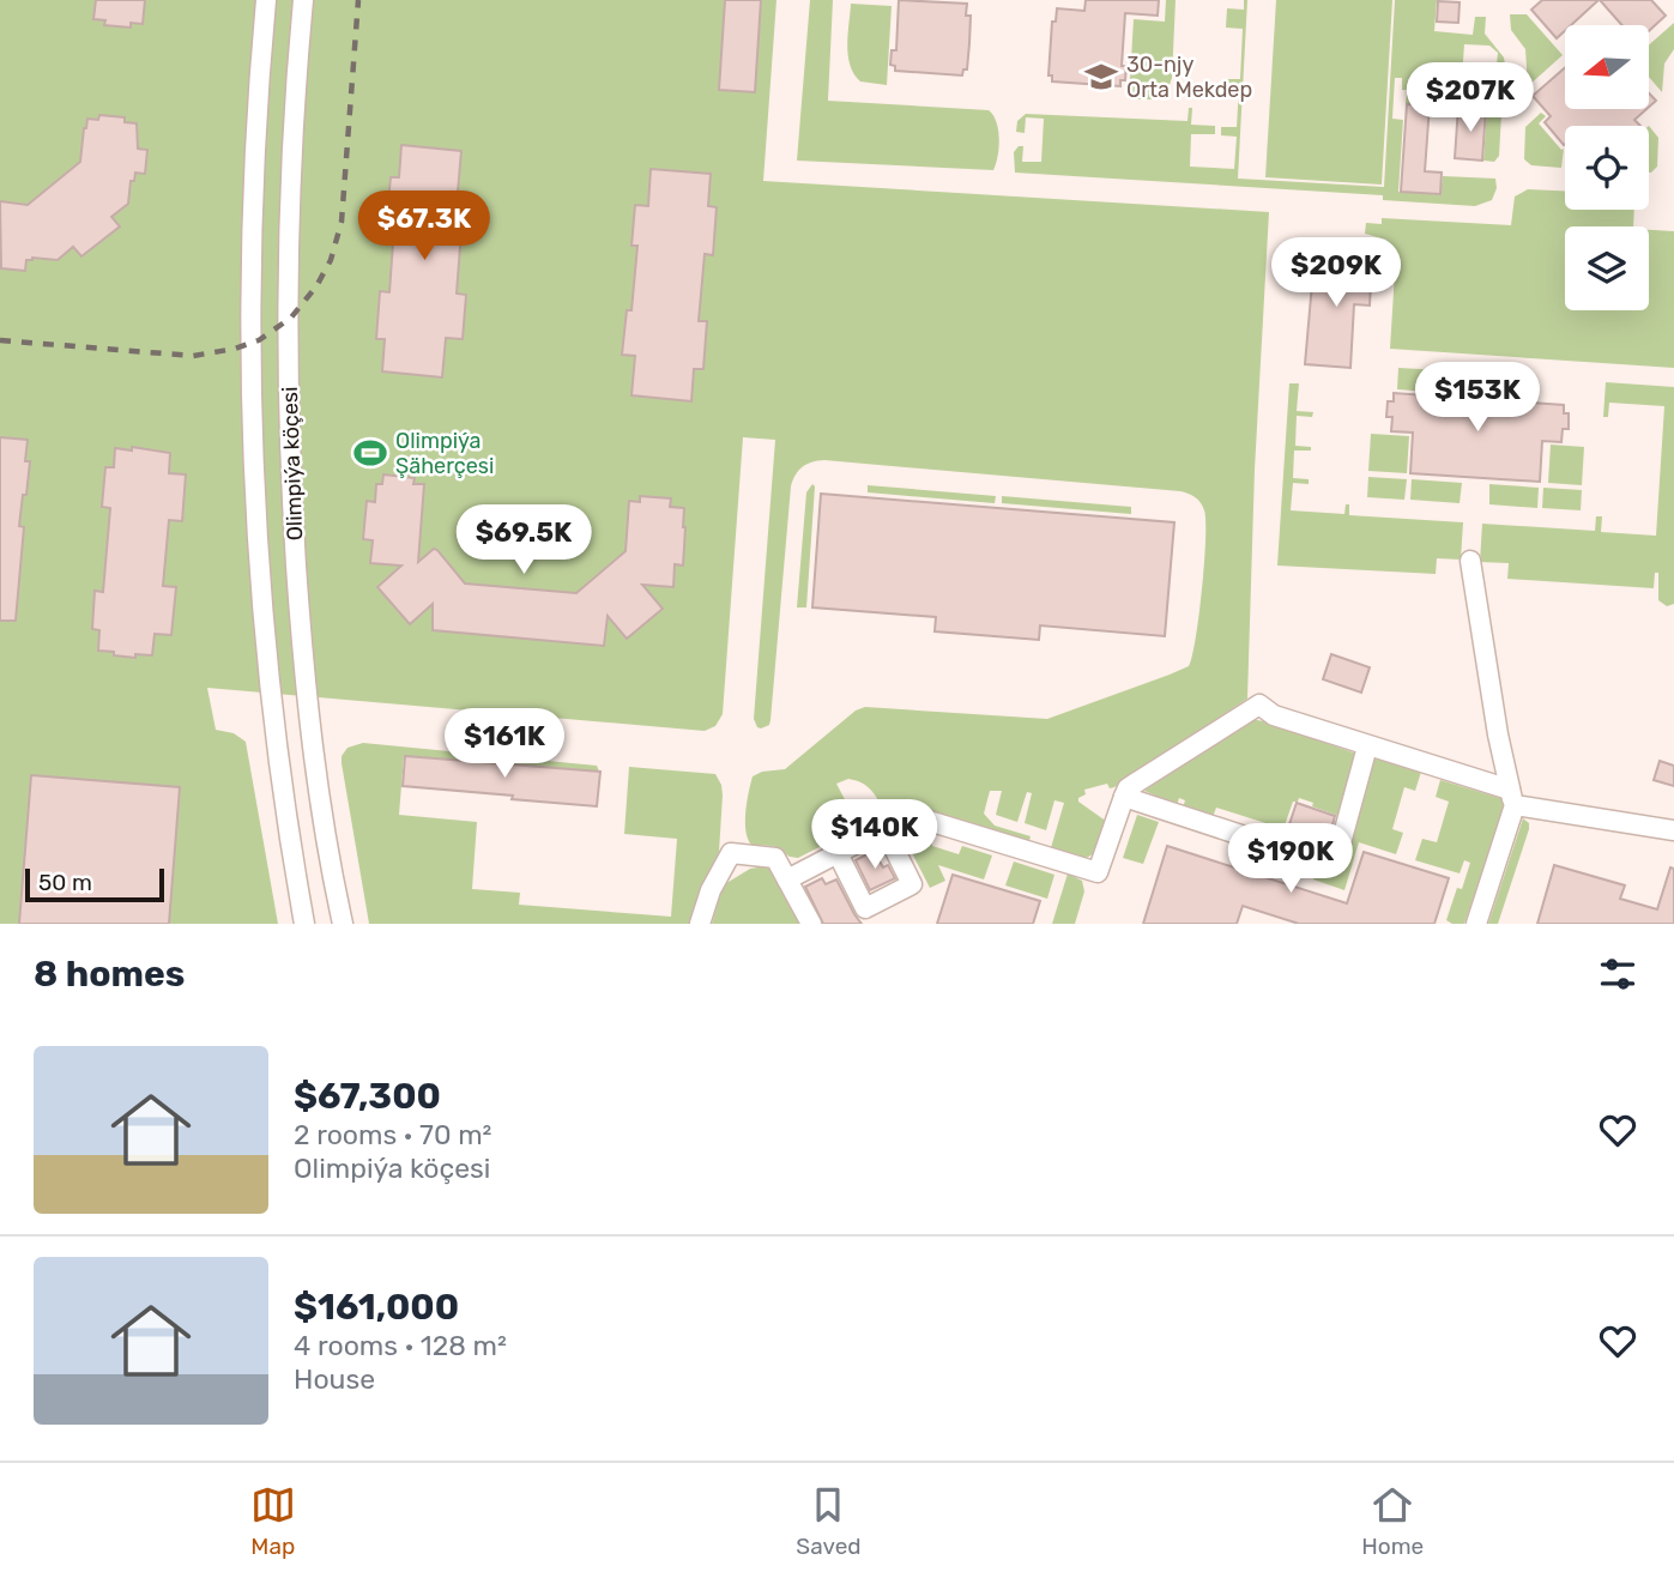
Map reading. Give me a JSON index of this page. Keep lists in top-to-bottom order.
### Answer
{
  "streets": {
    "street": ["Olimpiýa köçesi"]
  },
  "places": {
    "school or university": ["30-njy Orta Mekdep"],
    "sports": ["Olimpiýa Şäherçesi"]
  },
  "scale_bar": "50 m",
  "north": "left",
  "page": {
    "price": [
      "$207K",
      "$67.3K",
      "$209K",
      "$153K",
      "$69.5K",
      "$161K",
      "$140K",
      "$190K"
    ],
    "scale": "50 m",
    "heading": "8 homes",
    "list": [
      {
        "name": "$67,300",
        "note": "2 rooms · 70 m² · Olimpiýa köçesi"
      },
      {
        "name": "$161,000",
        "note": "4 rooms · 128 m² · House"
      }
    ],
    "tabs": ["Map", "Saved", "Home"]
  }
}
